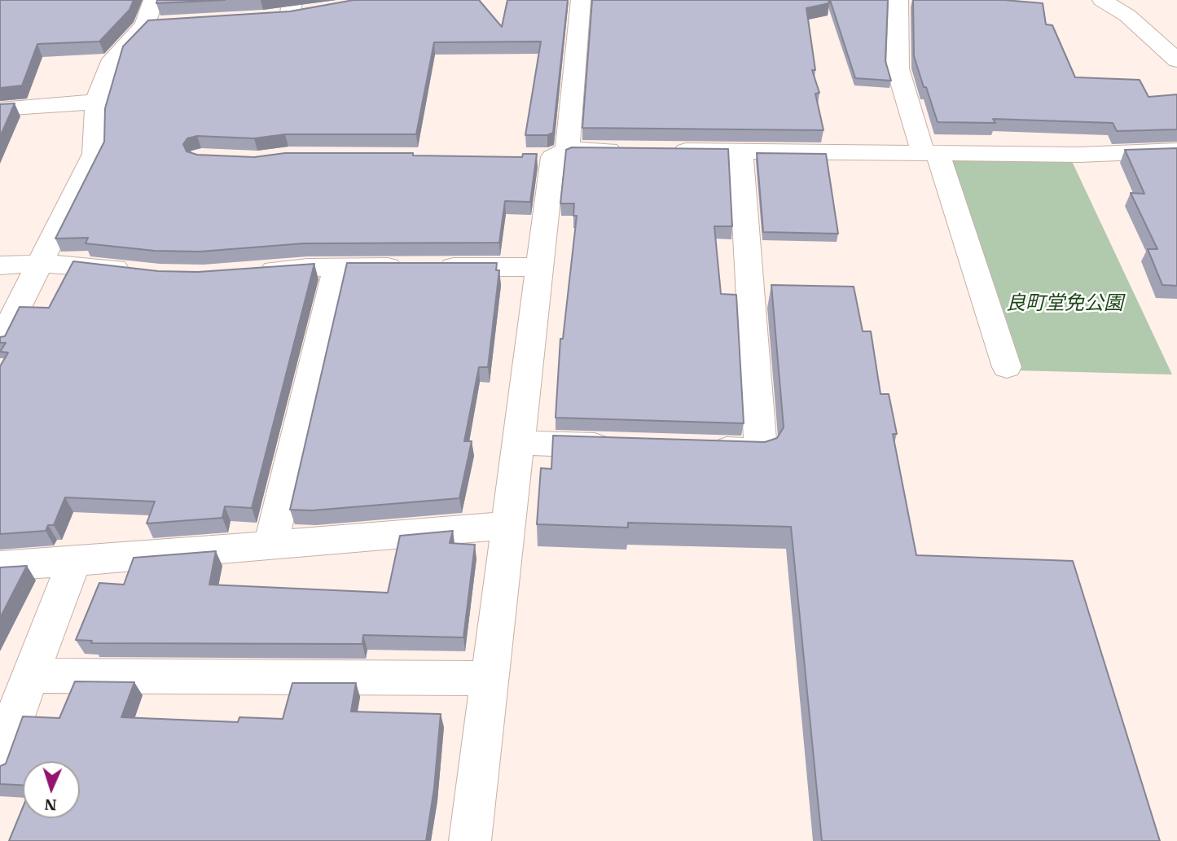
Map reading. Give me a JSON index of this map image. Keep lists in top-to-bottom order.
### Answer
{
  "parks": ["良町堂免公園"],
  "north": "bottom"
}
